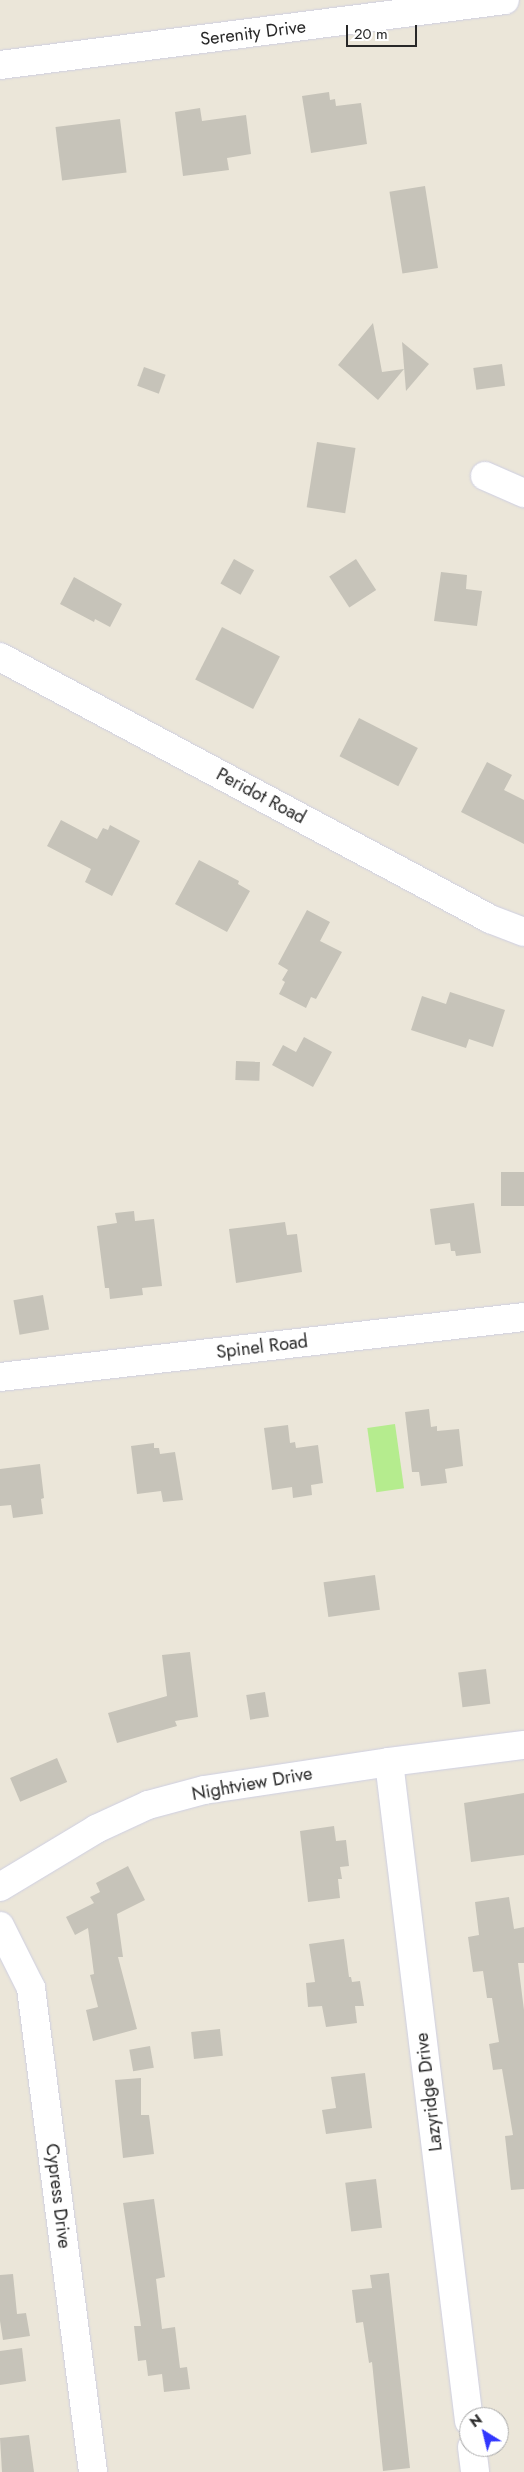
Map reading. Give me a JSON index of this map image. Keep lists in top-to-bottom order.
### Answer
{
  "streets": {
    "street": [
      "Serenity Drive",
      "Peridot Road",
      "Spinel Road",
      "Nightview Drive",
      "Lazyridge Drive",
      "Cypress Drive"
    ]
  },
  "crossings": [
    ["Nightview Drive", "Lazyridge Drive"]
  ],
  "scale_bar": "20 m",
  "north": "top left"
}
